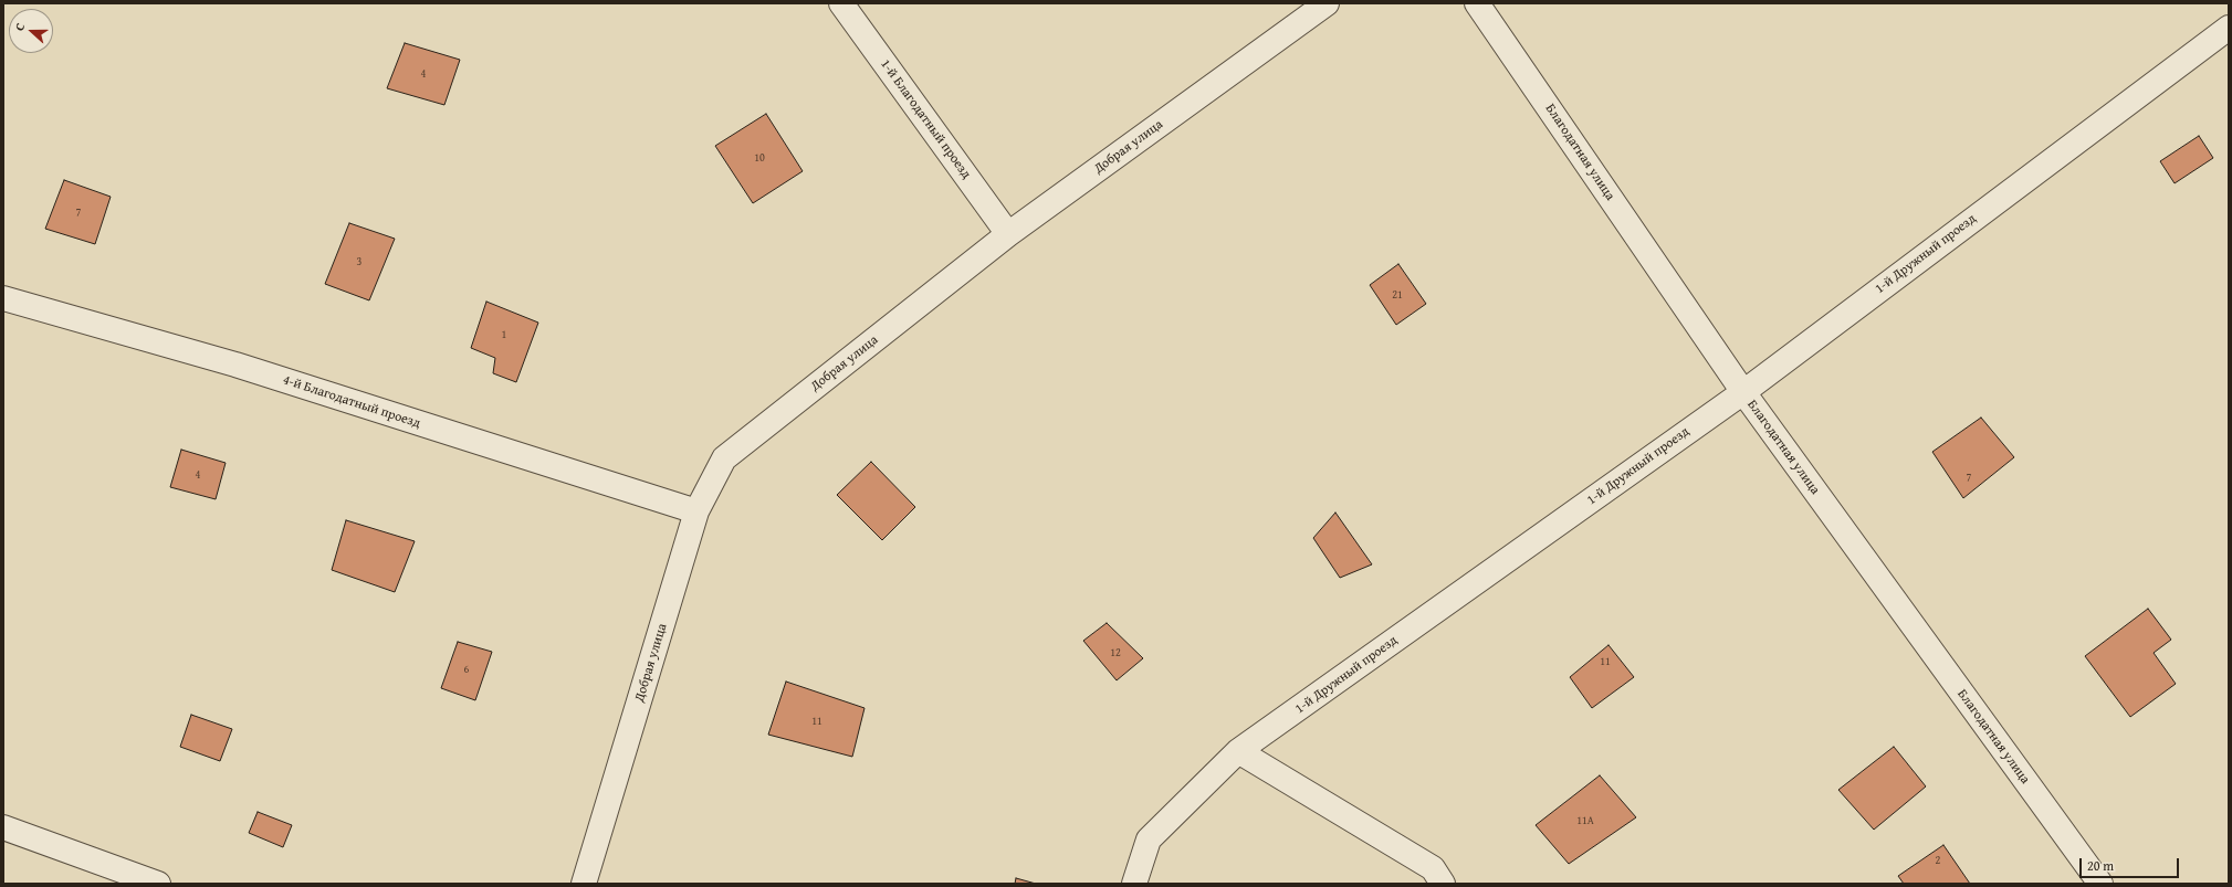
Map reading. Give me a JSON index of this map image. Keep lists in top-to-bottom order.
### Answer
{
  "streets": {
    "street": [
      "1-й Благодатный проезд",
      "Добрая улица",
      "Благодатная улица",
      "1-й Дружный проезд",
      "4-й Благодатный проезд"
    ]
  },
  "crossings": [
    ["1-й Благодатный проезд", "Добрая улица"],
    ["Добрая улица", "4-й Благодатный проезд"],
    ["Благодатная улица", "1-й Дружный проезд"]
  ],
  "house_numbers": [
    "4",
    "10",
    "7",
    "3",
    "21",
    "1",
    "4",
    "7",
    "12",
    "11",
    "6",
    "11",
    "11А",
    "2"
  ],
  "scale_bar": "20 m",
  "north": "left"
}
